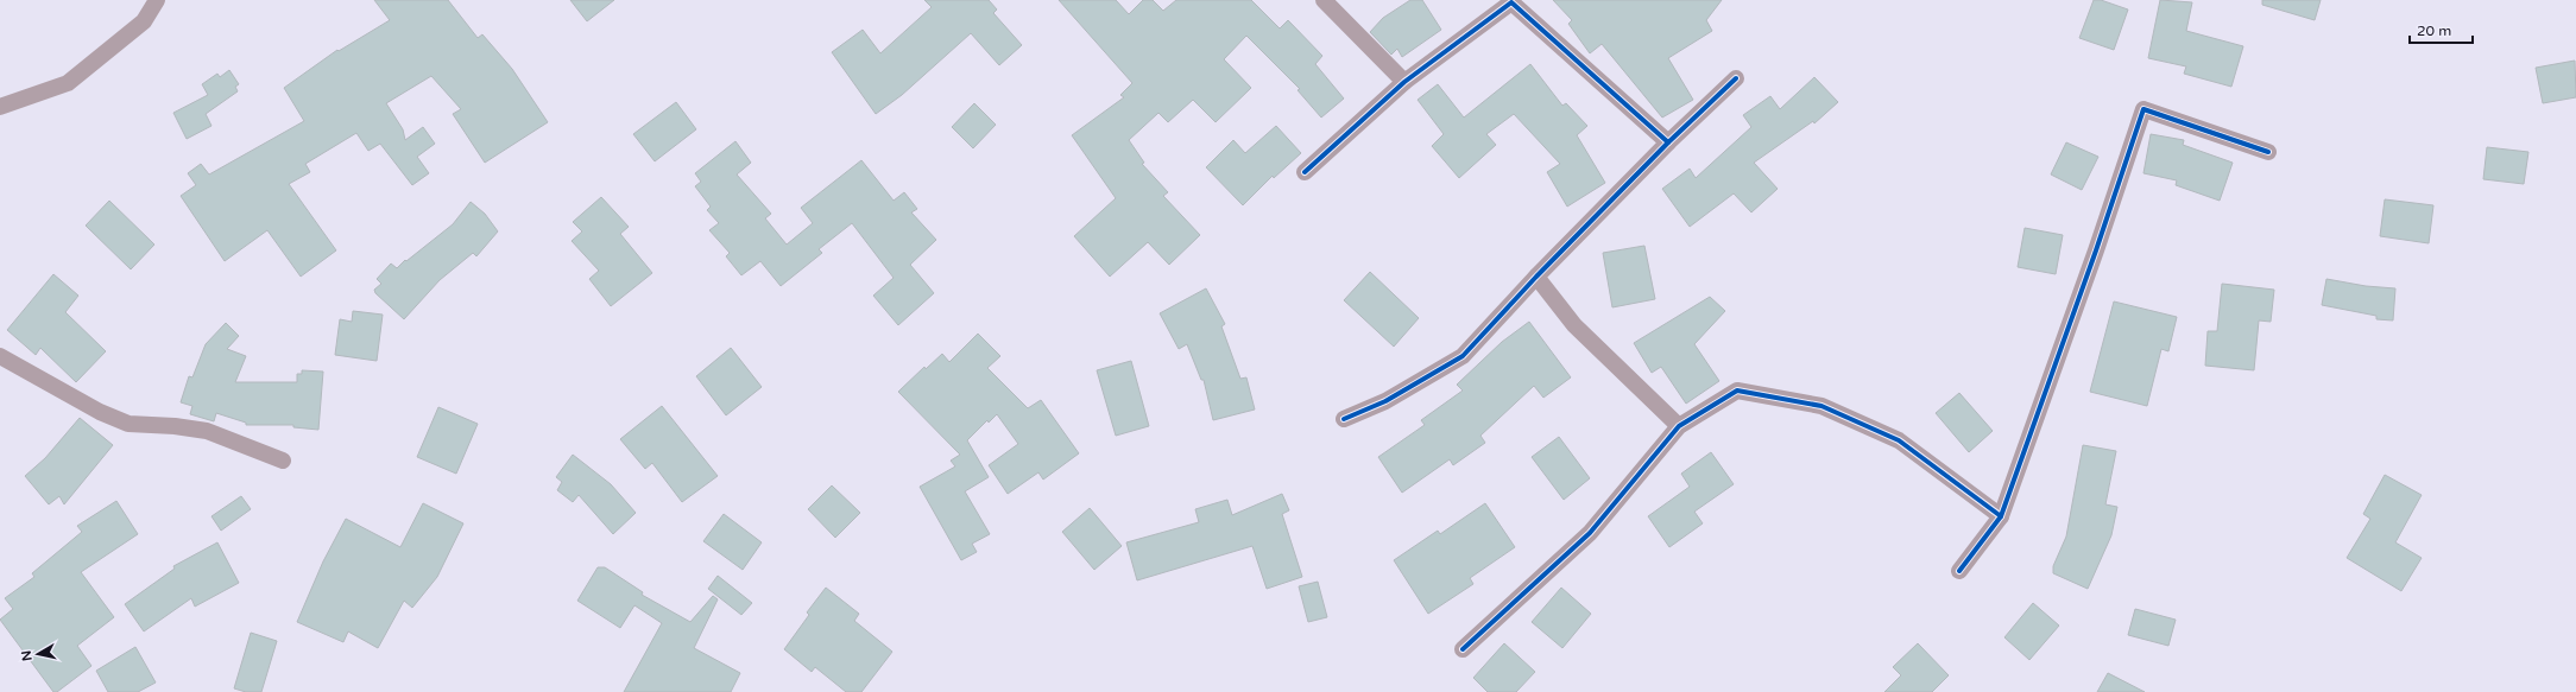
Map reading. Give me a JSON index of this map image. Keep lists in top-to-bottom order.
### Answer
{
  "scale_bar": "20 m",
  "north": "left"
}
